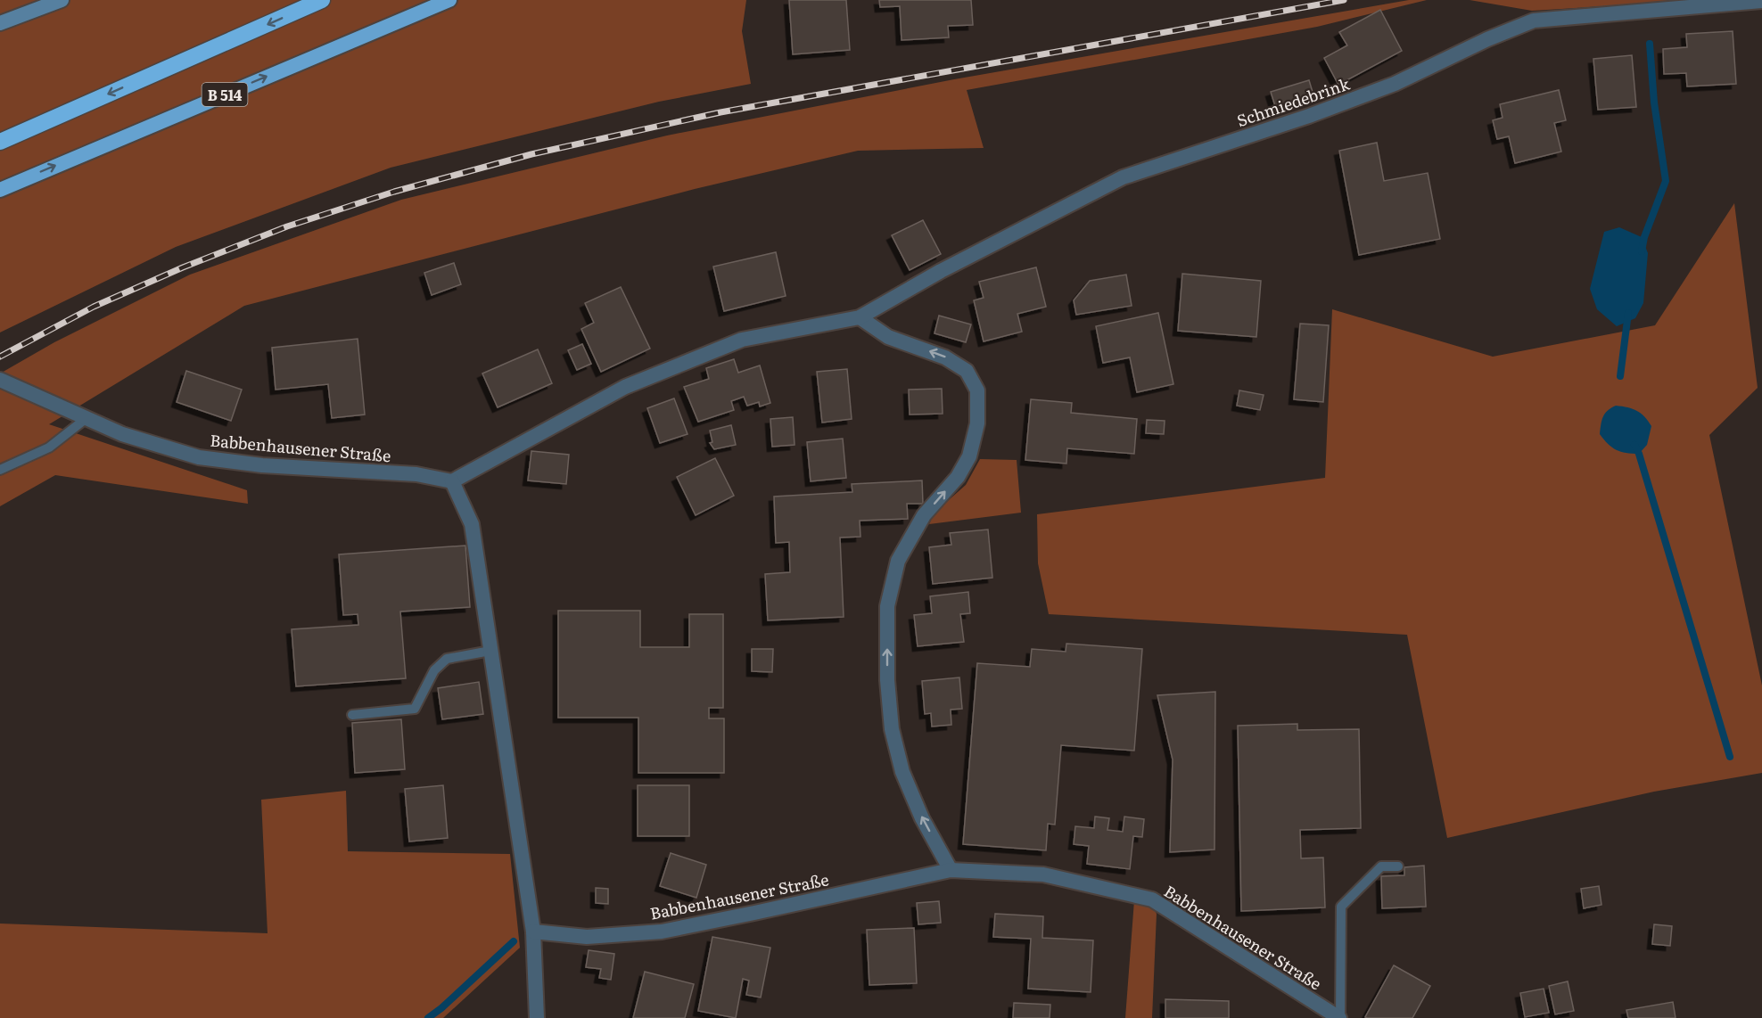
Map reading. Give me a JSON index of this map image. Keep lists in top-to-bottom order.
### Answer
{
  "streets": {
    "highway": ["B 514"],
    "street": ["Schmiedebrink", "Babbenhausener Straße"]
  }
}
